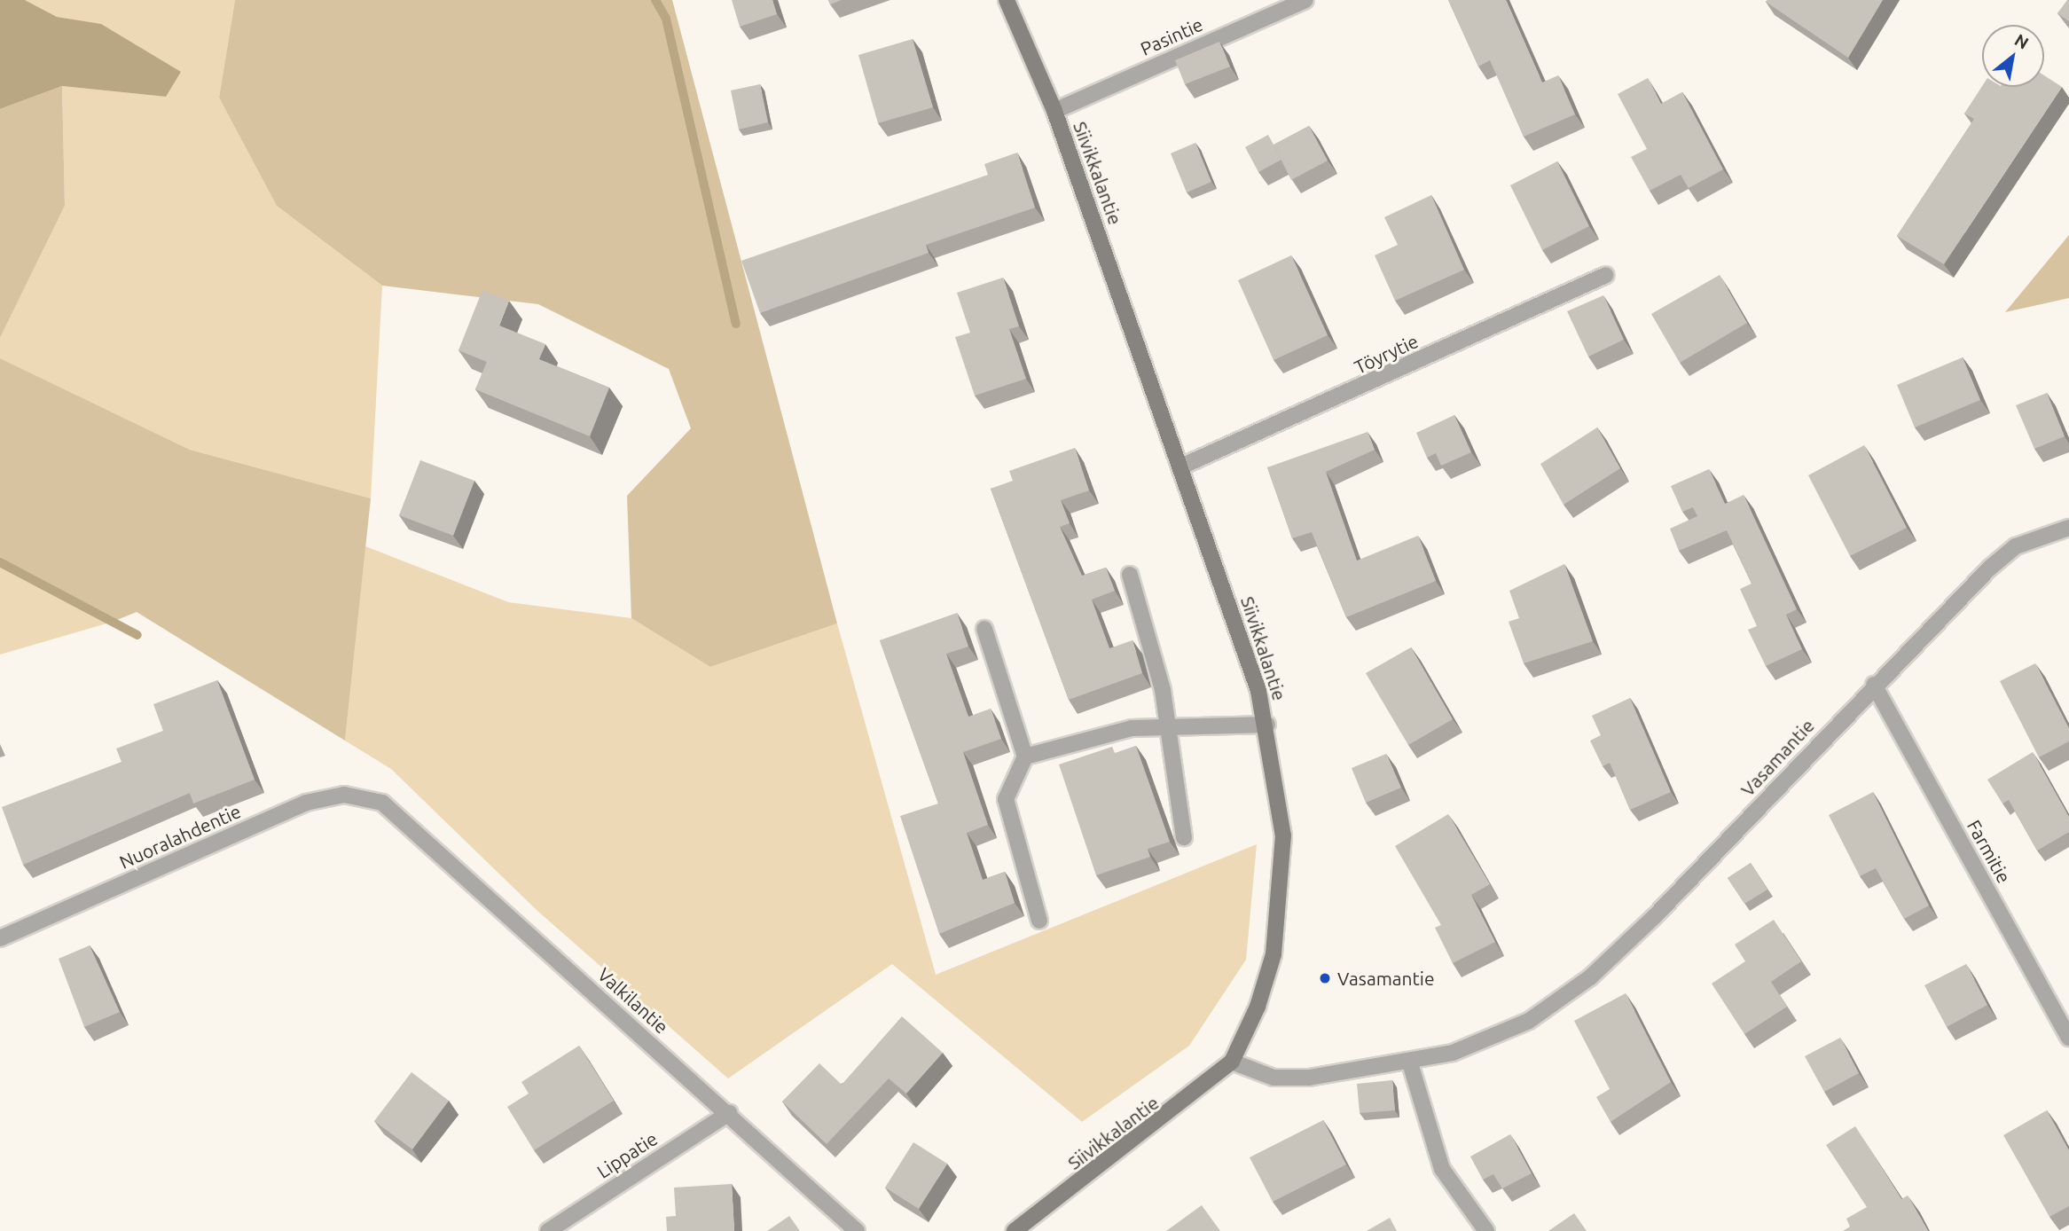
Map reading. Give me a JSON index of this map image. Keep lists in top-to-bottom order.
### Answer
{
  "streets": {
    "main road": ["Siivikkalantie"],
    "street": [
      "Pasintie",
      "Töyrytie",
      "Vasamantie",
      "Nuoralahdentie",
      "Farmitie",
      "Valkilantie",
      "Lippatie"
    ]
  },
  "crossings": [
    ["Pasintie", "Siivikkalantie"],
    ["Siivikkalantie", "Töyrytie"],
    ["Siivikkalantie", "Vasamantie"],
    ["Vasamantie", "Farmitie"],
    ["Nuoralahdentie", "Valkilantie"],
    ["Valkilantie", "Lippatie"]
  ],
  "places": ["Vasamantie"],
  "north": "top right"
}
